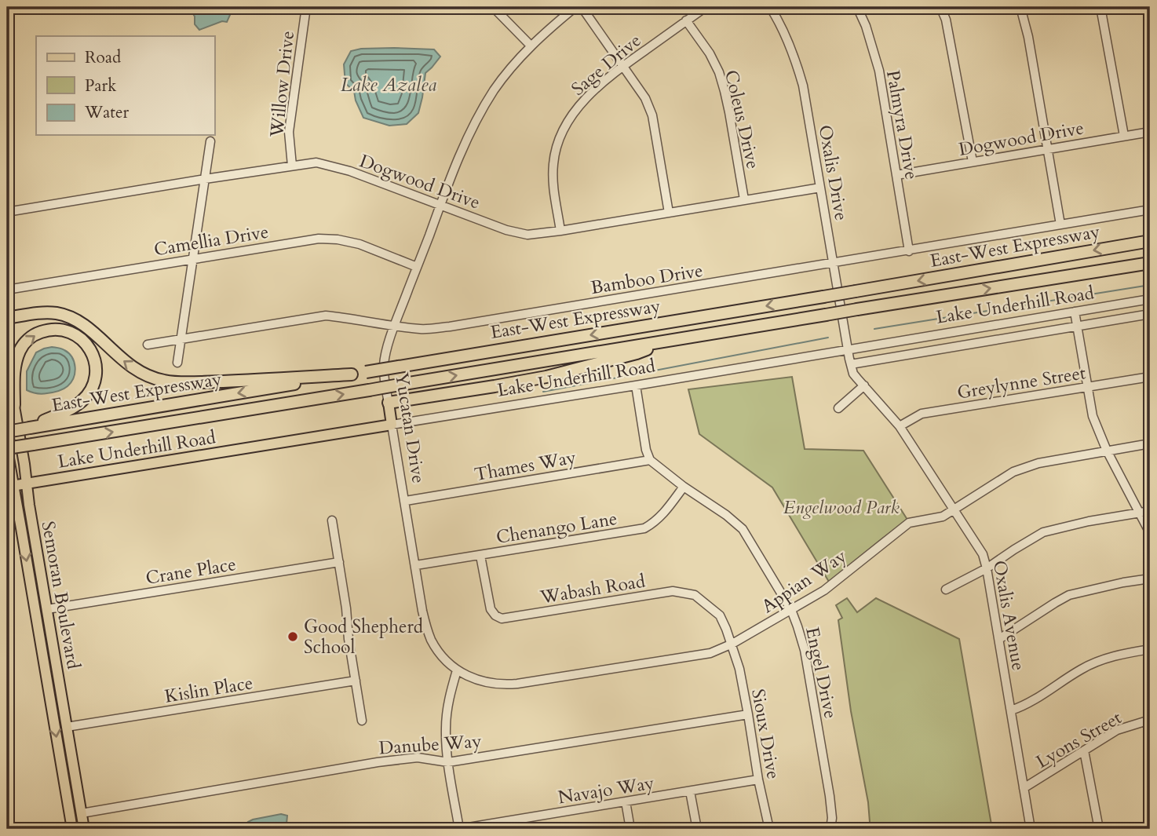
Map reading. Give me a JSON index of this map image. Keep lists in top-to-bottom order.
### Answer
{
  "streets": {
    "highway": ["East-West Expressway"],
    "main road": ["Lake Underhill Road", "Yucatan Drive", "Semoran Boulevard"],
    "street": [
      "Sage Drive",
      "Willow Drive",
      "Coleus Drive",
      "Palmyra Drive",
      "Dogwood Drive",
      "Oxalis Drive",
      "Camellia Drive",
      "Bamboo Drive",
      "Greylynne Street",
      "Thames Way",
      "Chenango Lane",
      "Crane Place",
      "Appian Way",
      "Wabash Road",
      "Oxalis Avenue",
      "Engel Drive",
      "Kislin Place",
      "Sioux Drive",
      "Lyons Street",
      "Danube Way",
      "Navajo Way"
    ]
  },
  "crossings": [
    ["Sage Drive", "Coleus Drive"],
    ["Sage Drive", "Dogwood Drive"],
    ["Willow Drive", "Dogwood Drive"],
    ["Coleus Drive", "Dogwood Drive"],
    ["Palmyra Drive", "Dogwood Drive"],
    ["Palmyra Drive", "Bamboo Drive"],
    ["Dogwood Drive", "Oxalis Drive"],
    ["Dogwood Drive", "Yucatan Drive"],
    ["Oxalis Drive", "Bamboo Drive"],
    ["Oxalis Drive", "Lake Underhill Road"],
    ["Oxalis Drive", "Oxalis Avenue"],
    ["Camellia Drive", "Yucatan Drive"],
    ["East-West Expressway", "Semoran Boulevard"],
    ["Bamboo Drive", "Yucatan Drive"],
    ["Lake Underhill Road", "Yucatan Drive"],
    ["Lake Underhill Road", "Semoran Boulevard"],
    ["Lake Underhill Road", "Oxalis Avenue"],
    ["Greylynne Street", "Oxalis Avenue"],
    ["Yucatan Drive", "Thames Way"],
    ["Yucatan Drive", "Chenango Lane"],
    ["Yucatan Drive", "Appian Way"],
    ["Thames Way", "Engel Drive"],
    ["Chenango Lane", "Wabash Road"],
    ["Chenango Lane", "Engel Drive"],
    ["Crane Place", "Semoran Boulevard"],
    ["Appian Way", "Wabash Road"],
    ["Appian Way", "Oxalis Avenue"],
    ["Appian Way", "Engel Drive"],
    ["Appian Way", "Sioux Drive"],
    ["Wabash Road", "Sioux Drive"],
    ["Semoran Boulevard", "Kislin Place"],
    ["Semoran Boulevard", "Danube Way"],
    ["Oxalis Avenue", "Lyons Street"],
    ["Sioux Drive", "Danube Way"],
    ["Sioux Drive", "Navajo Way"]
  ],
  "water": ["Lake Azalea"],
  "parks": ["Engelwood Park"],
  "places": ["Good Shepherd School"],
  "legend": ["Road", "Park", "Water"]
}
